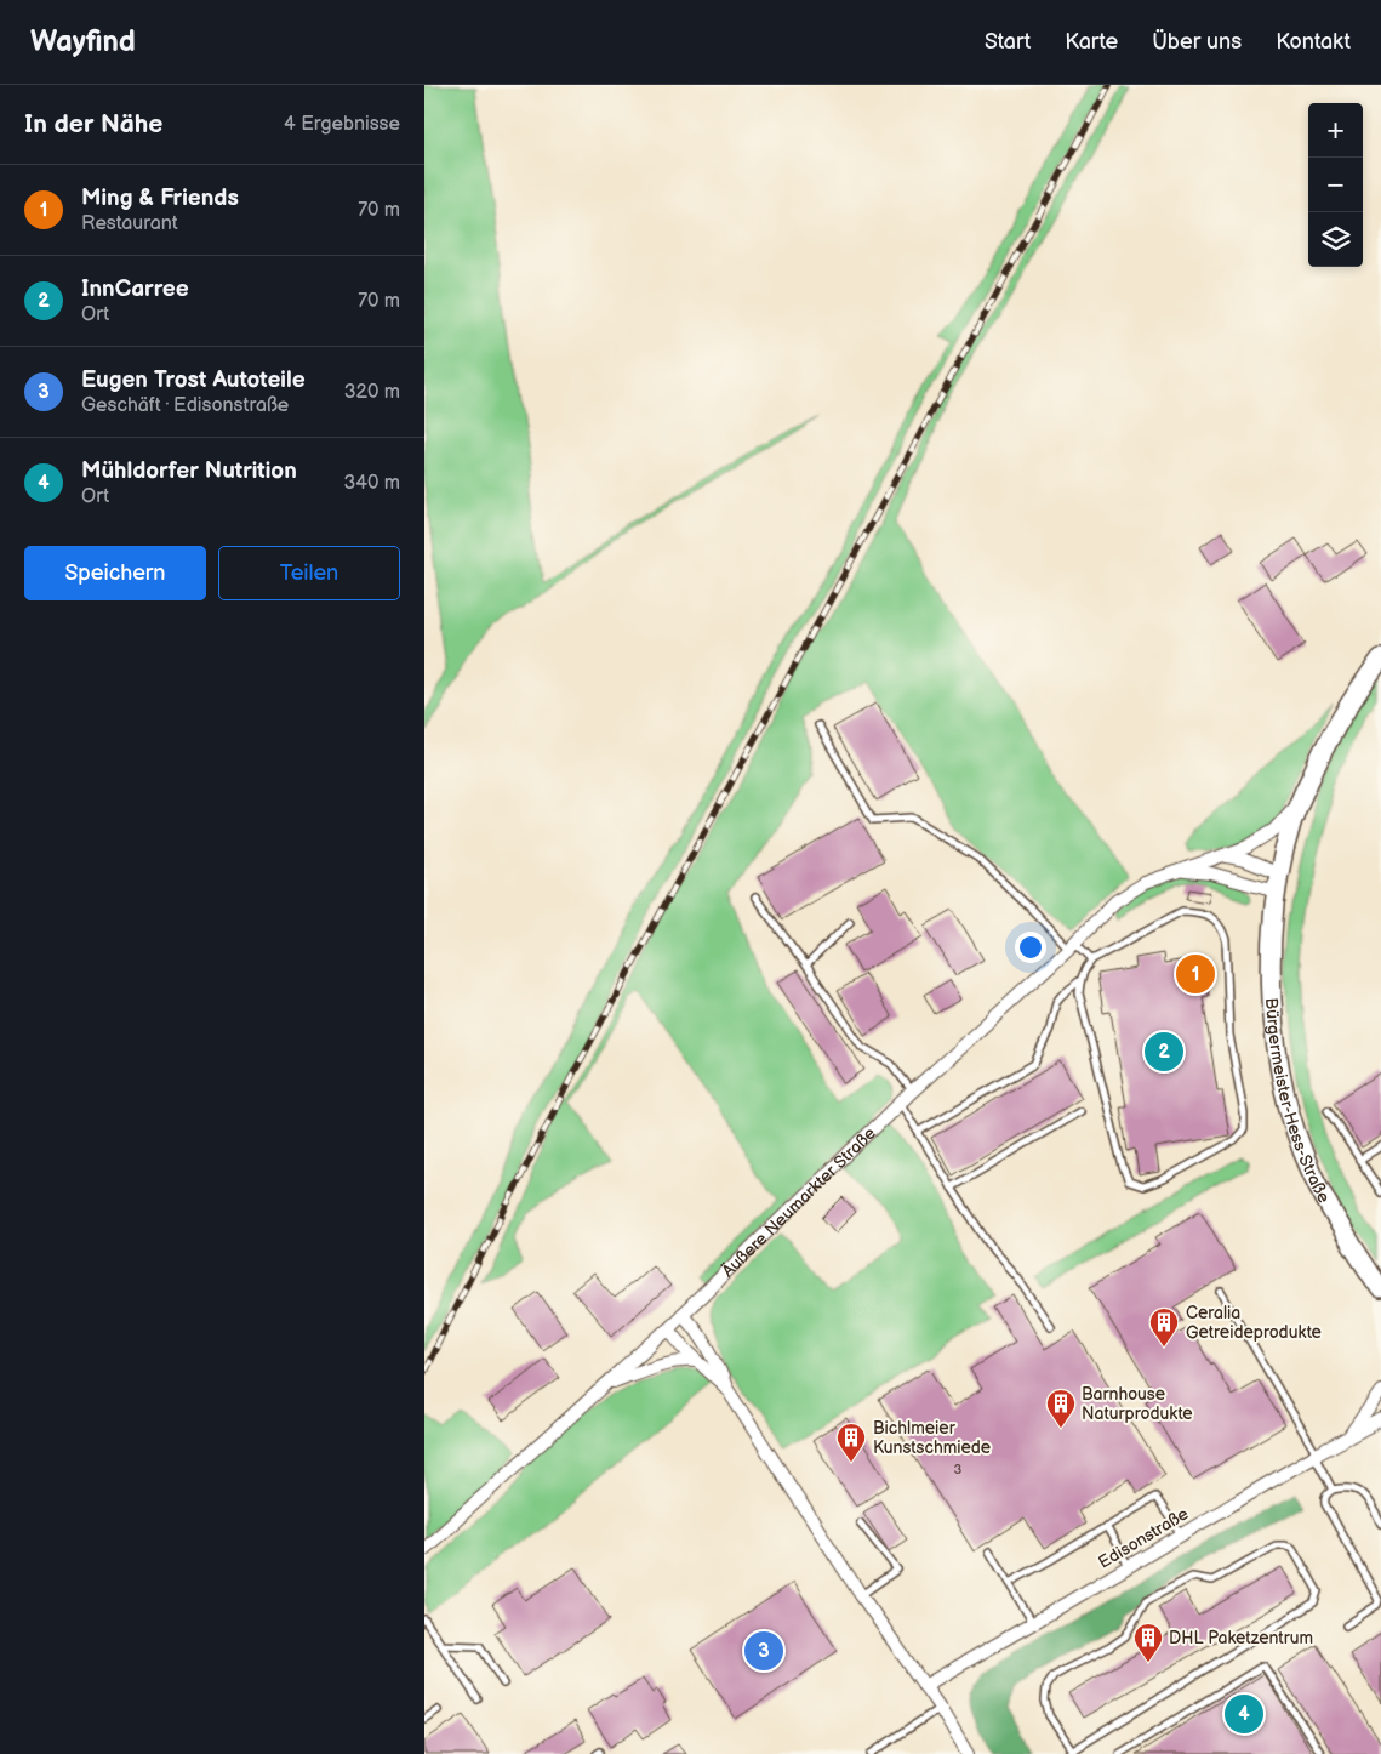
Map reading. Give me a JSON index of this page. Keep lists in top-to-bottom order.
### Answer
{
  "streets": {
    "main road": ["Bürgermeister-Hess-Straße", "Äußere Neumarkter Straße"],
    "street": ["Edisonstraße"]
  },
  "crossings": [
    ["Bürgermeister-Hess-Straße", "Äußere Neumarkter Straße"]
  ],
  "places": {
    "building": [
      "Ceralia Getreideprodukte",
      "Barnhouse Naturprodukte",
      "Bichlmeier Kunstschmiede",
      "DHL Paketzentrum"
    ]
  },
  "house_numbers": ["3"],
  "page": {
    "header": "Wayfind",
    "nav": [
      "Start",
      "Karte",
      "Über uns",
      "Kontakt"
    ],
    "heading": ["In der Nähe", "4 Ergebnisse"],
    "map_buttons": ["+", "−"],
    "list": [
      {
        "mark": "1",
        "name": "Ming & Friends",
        "note": "Restaurant",
        "value": "70 m"
      },
      {
        "mark": "2",
        "name": "InnCarree",
        "note": "Ort",
        "value": "70 m"
      },
      {
        "mark": "3",
        "name": "Eugen Trost Autoteile",
        "note": "Geschäft · Edisonstraße",
        "value": "320 m"
      },
      {
        "mark": "4",
        "name": "Mühldorfer Nutrition",
        "note": "Ort",
        "value": "340 m"
      }
    ],
    "buttons": ["Speichern", "Teilen"],
    "pins": [
      "1",
      "2",
      "3",
      "4"
    ]
  }
}
